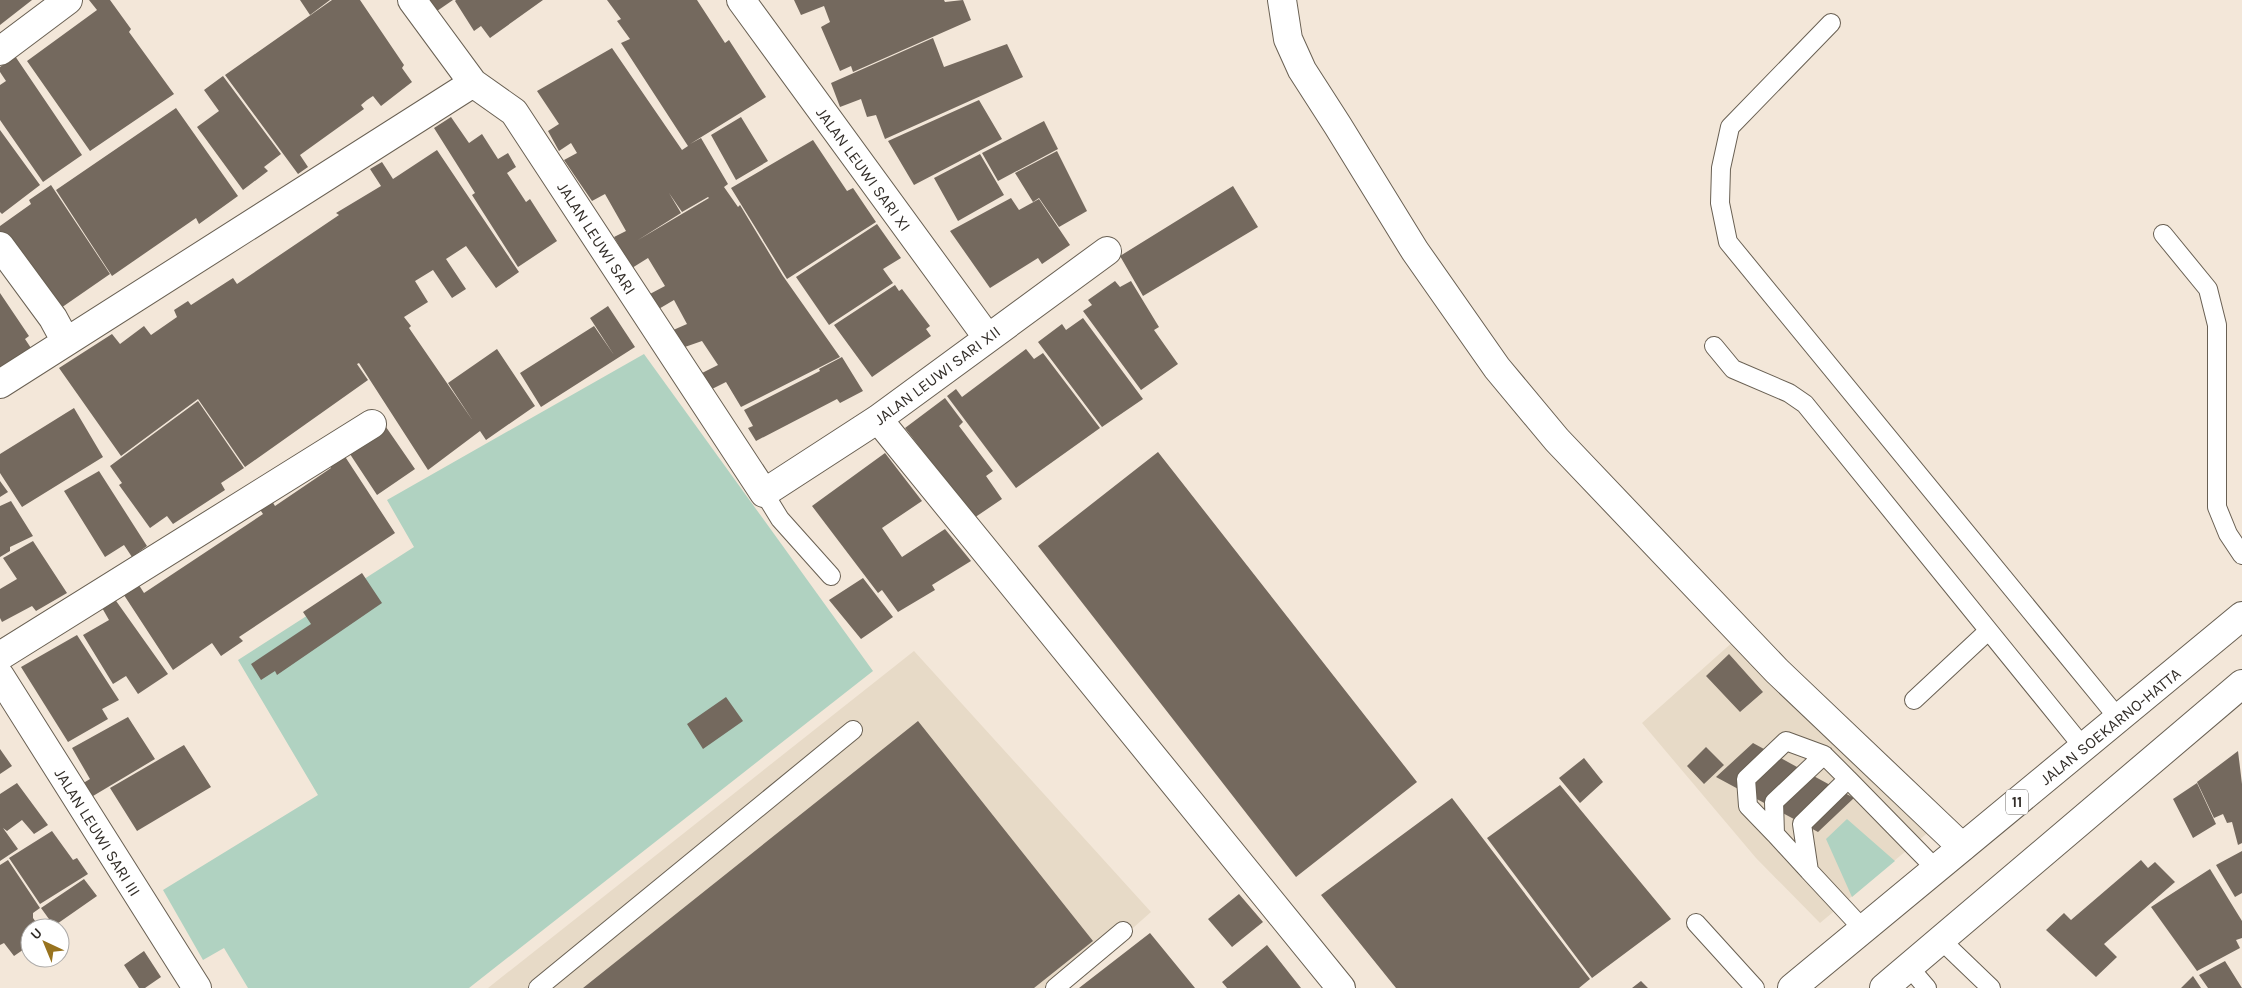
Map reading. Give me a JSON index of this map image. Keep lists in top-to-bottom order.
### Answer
{
  "streets": {
    "main road": [
      "JALAN LEUWI SARI XI",
      "JALAN LEUWI SARI",
      "JALAN LEUWI SARI XII",
      "JALAN SOEKARNO-HATTA",
      "11",
      "JALAN LEUWI SARI III"
    ]
  },
  "crossings": [
    ["JALAN LEUWI SARI XI", "JALAN LEUWI SARI XII"],
    ["JALAN LEUWI SARI", "JALAN LEUWI SARI XII"]
  ],
  "north": "top left"
}
